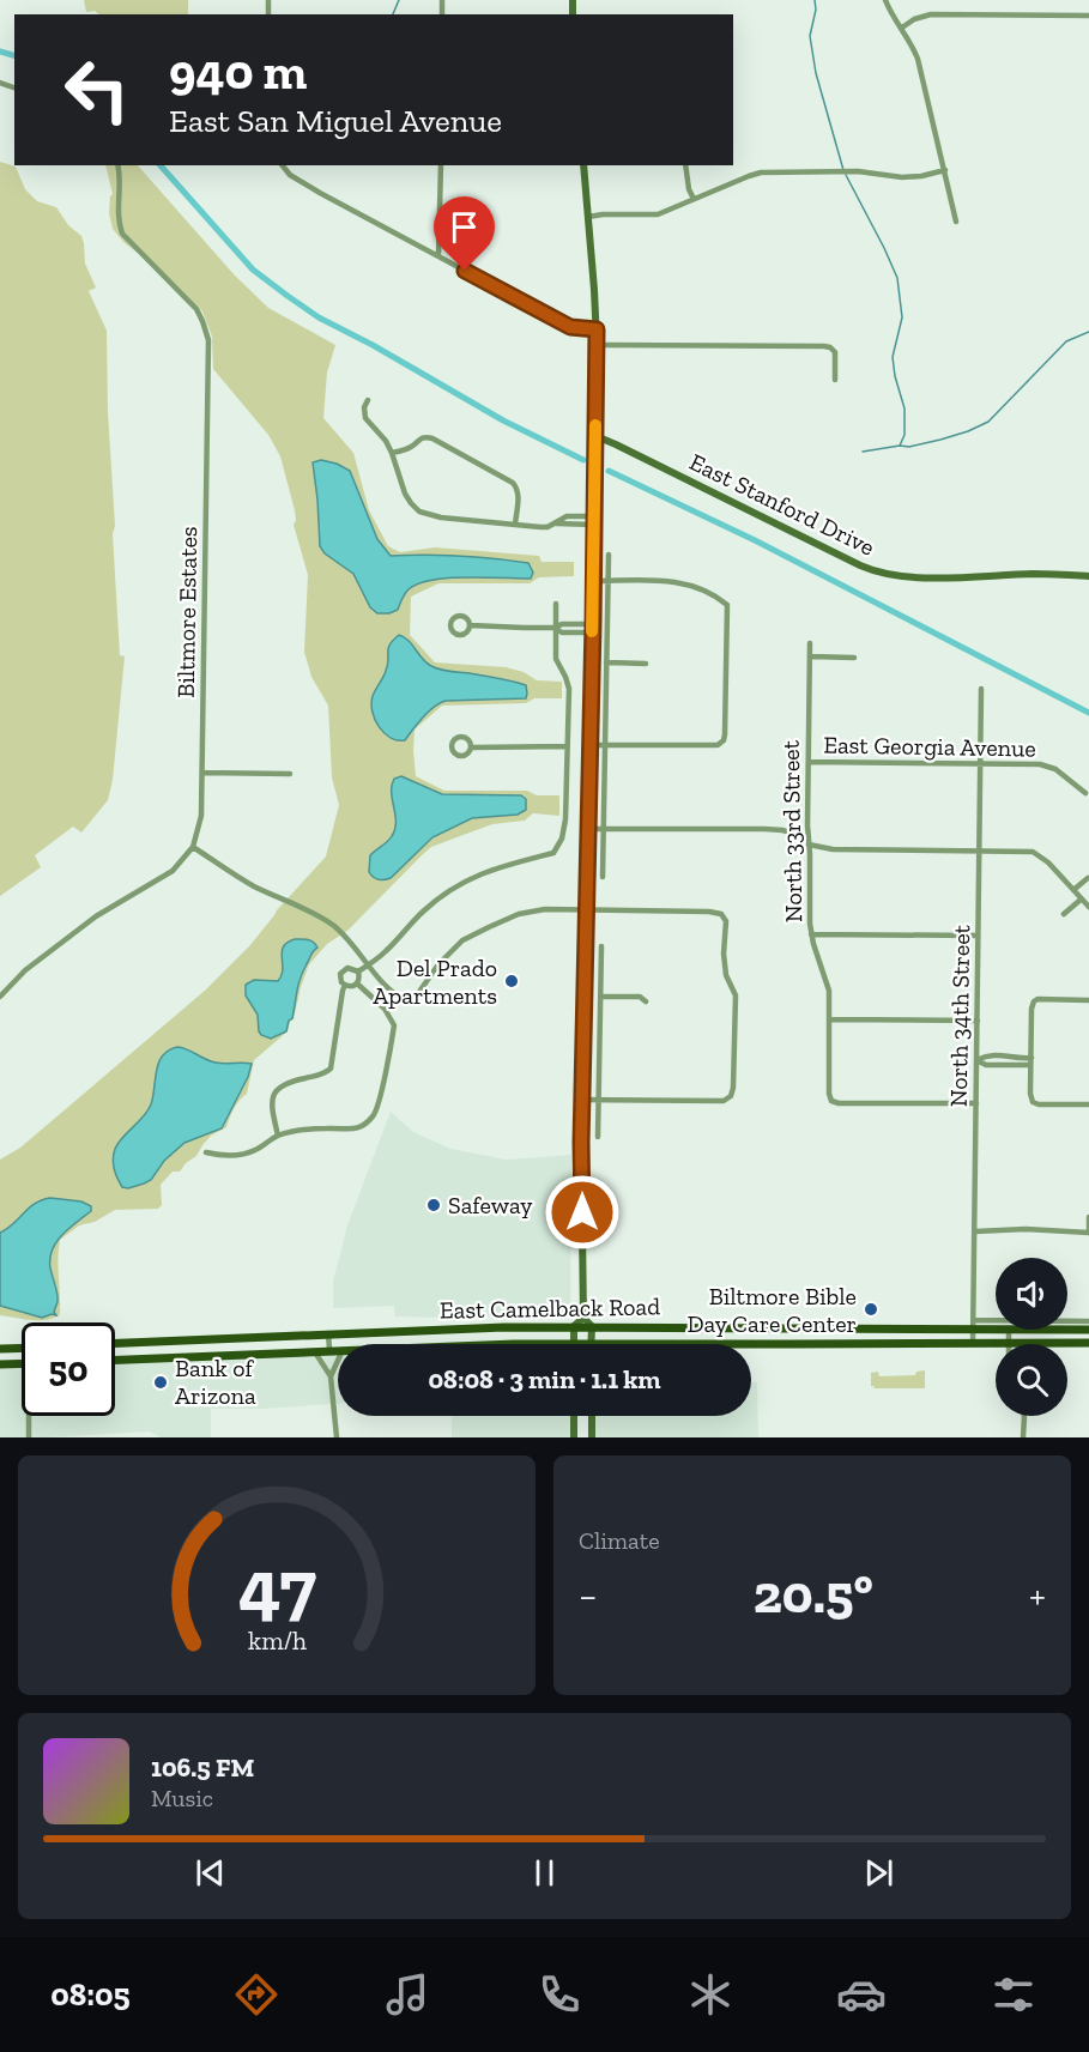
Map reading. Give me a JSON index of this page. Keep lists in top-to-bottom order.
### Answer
{
  "streets": {
    "main road": ["East Stanford Drive", "East Camelback Road"],
    "street": [
      "Biltmore Estates",
      "East Georgia Avenue",
      "North 33rd Street",
      "North 34th Street"
    ]
  },
  "crossings": [
    ["East Georgia Avenue", "North 33rd Street"],
    ["East Georgia Avenue", "North 34th Street"],
    ["North 33rd Street", "North 34th Street"],
    ["North 34th Street", "East Camelback Road"]
  ],
  "places": [
    "Del Prado Apartments",
    "Safeway",
    "Biltmore Bible Day Care Center",
    "Bank of Arizona"
  ],
  "page": {
    "turn": ["940 m", "East San Miguel Avenue"],
    "limit": "50",
    "trip": "08:08 · 3 min · 1.1 km",
    "tile": "Climate",
    "heat": ["−", "20.5°", "+"],
    "song": ["106.5 FM", "Music"],
    "tabs": "08:05",
    "gauge": ["47", "km/h"]
  }
}
